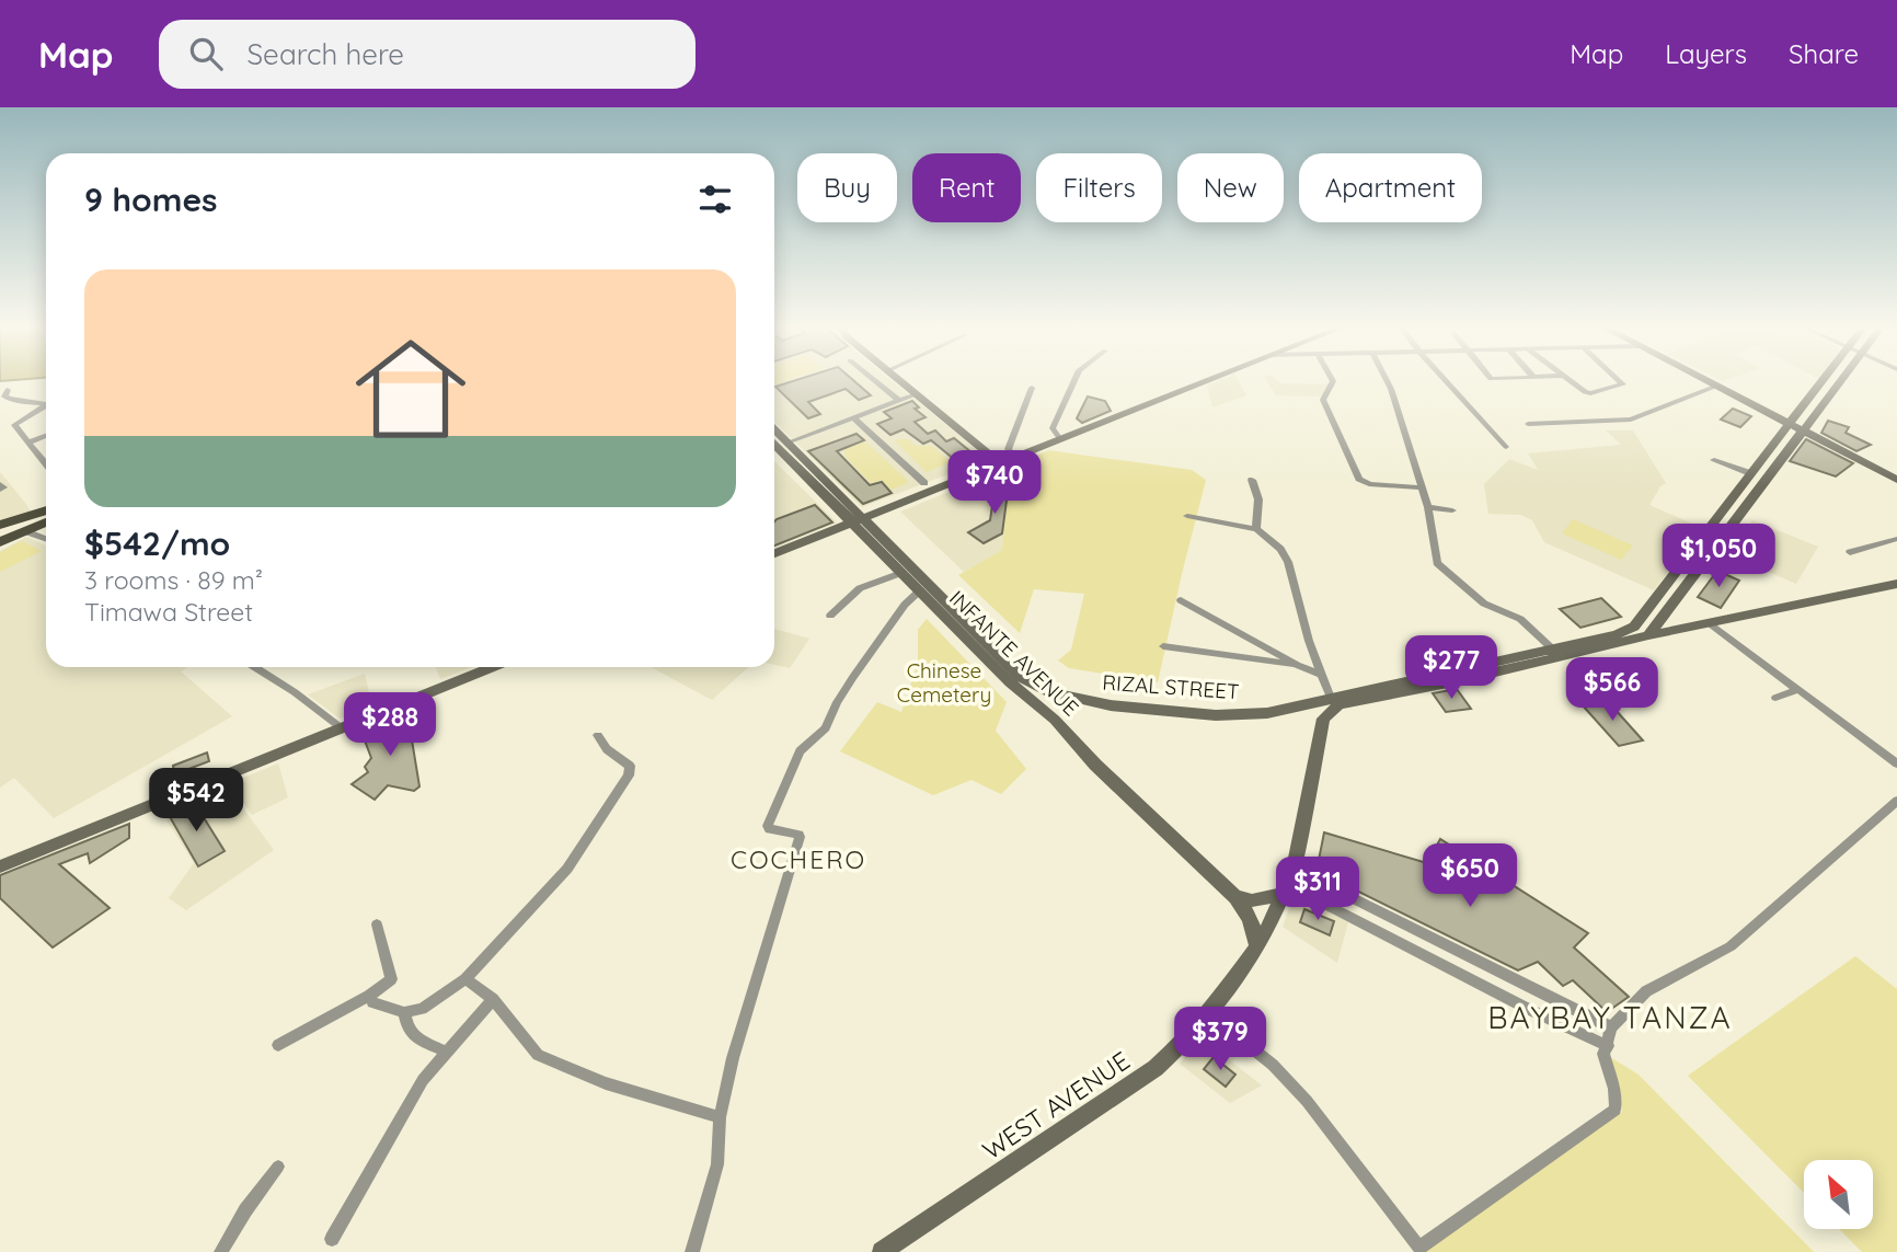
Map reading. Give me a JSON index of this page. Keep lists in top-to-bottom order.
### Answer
{
  "streets": {
    "main road": ["INFANTE AVENUE", "RIZAL STREET", "WEST AVENUE"]
  },
  "crossings": [
    ["INFANTE AVENUE", "RIZAL STREET"],
    ["INFANTE AVENUE", "WEST AVENUE"]
  ],
  "districts": ["COCHERO", "BAYBAY TANZA"],
  "parks": ["Chinese Cemetery"],
  "north": "top left",
  "page": {
    "header": "Map",
    "search": "Search here",
    "nav": ["Map", "Layers", "Share"],
    "chip": [
      "Buy",
      "Rent",
      "Filters",
      "New",
      "Apartment"
    ],
    "heading": "9 homes",
    "list": [
      {
        "name": "$542/mo",
        "note": "3 rooms · 89 m² · Timawa Street"
      }
    ],
    "price": [
      "$740",
      "$1,050",
      "$277",
      "$566",
      "$288",
      "$542",
      "$650",
      "$311",
      "$379"
    ]
  }
}
